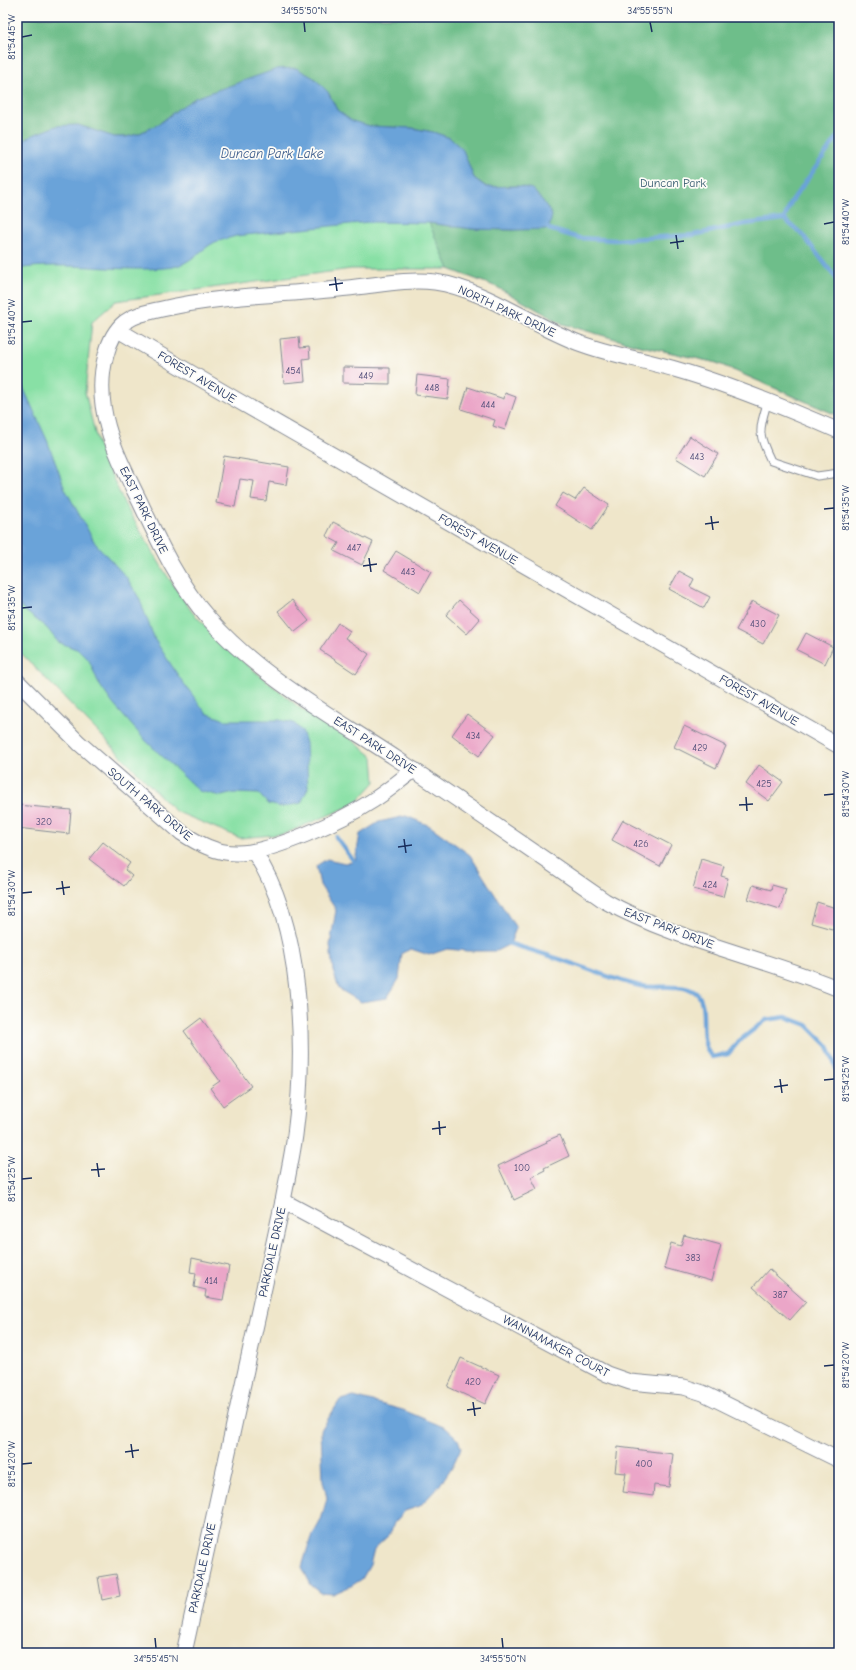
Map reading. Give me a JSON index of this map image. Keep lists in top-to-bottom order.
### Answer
{
  "streets": {
    "street": [
      "NORTH PARK DRIVE",
      "FOREST AVENUE",
      "EAST PARK DRIVE",
      "SOUTH PARK DRIVE",
      "PARKDALE DRIVE",
      "WANNAMAKER COURT"
    ]
  },
  "crossings": [
    ["NORTH PARK DRIVE", "FOREST AVENUE"],
    ["NORTH PARK DRIVE", "EAST PARK DRIVE"],
    ["FOREST AVENUE", "EAST PARK DRIVE"],
    ["EAST PARK DRIVE", "SOUTH PARK DRIVE"],
    ["SOUTH PARK DRIVE", "PARKDALE DRIVE"],
    ["PARKDALE DRIVE", "WANNAMAKER COURT"]
  ],
  "water": ["Duncan Park Lake"],
  "parks": ["Duncan Park"],
  "house_numbers": [
    "454",
    "449",
    "448",
    "444",
    "443",
    "447",
    "443",
    "430",
    "434",
    "429",
    "425",
    "320",
    "426",
    "424",
    "100",
    "383",
    "414",
    "387",
    "420",
    "400"
  ],
  "coordinates": [
    "34°55'50\"N",
    "34°55'55\"N",
    "81°54'45\"W",
    "81°54'40\"W",
    "81°54'35\"W",
    "81°54'30\"W",
    "81°54'25\"W",
    "81°54'20\"W",
    "34°55'45\"N"
  ]
}
